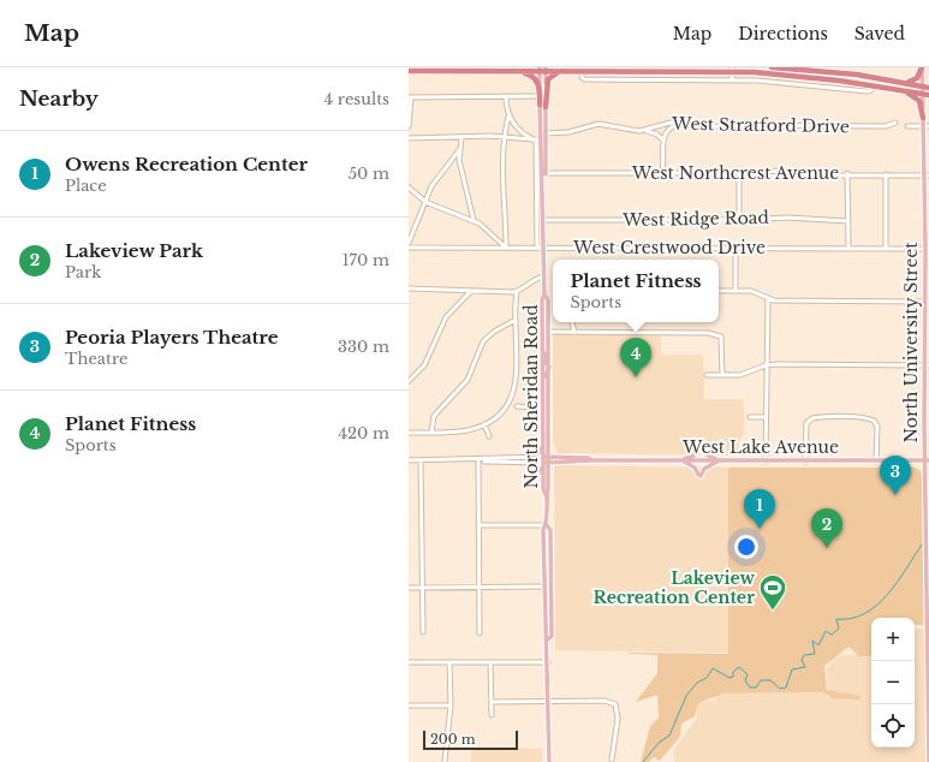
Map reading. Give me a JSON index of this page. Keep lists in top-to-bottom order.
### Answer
{
  "streets": {
    "main road": ["North University Street", "North Sheridan Road", "West Lake Avenue"],
    "street": [
      "West Stratford Drive",
      "West Northcrest Avenue",
      "West Ridge Road",
      "West Crestwood Drive"
    ]
  },
  "crossings": [
    ["West Stratford Drive", "North Sheridan Road"],
    ["West Northcrest Avenue", "North University Street"],
    ["West Northcrest Avenue", "North Sheridan Road"],
    ["West Ridge Road", "North Sheridan Road"],
    ["West Crestwood Drive", "North University Street"],
    ["West Crestwood Drive", "North Sheridan Road"],
    ["North University Street", "West Lake Avenue"],
    ["North Sheridan Road", "West Lake Avenue"]
  ],
  "places": {
    "sports": ["Lakeview Recreation Center"]
  },
  "scale_bar": "200 m",
  "page": {
    "header": "Map",
    "nav": ["Map", "Directions", "Saved"],
    "heading": ["Nearby", "4 results"],
    "list": [
      {
        "mark": "1",
        "name": "Owens Recreation Center",
        "note": "Place",
        "value": "50 m"
      },
      {
        "mark": "2",
        "name": "Lakeview Park",
        "note": "Park",
        "value": "170 m"
      },
      {
        "mark": "3",
        "name": "Peoria Players Theatre",
        "note": "Theatre",
        "value": "330 m"
      },
      {
        "mark": "4",
        "name": "Planet Fitness",
        "note": "Sports",
        "value": "420 m"
      }
    ],
    "popup": ["Planet Fitness", "Sports"],
    "pins": [
      "4",
      "3",
      "1",
      "2"
    ],
    "map_buttons": ["+", "−"],
    "scale": "200 m"
  }
}
